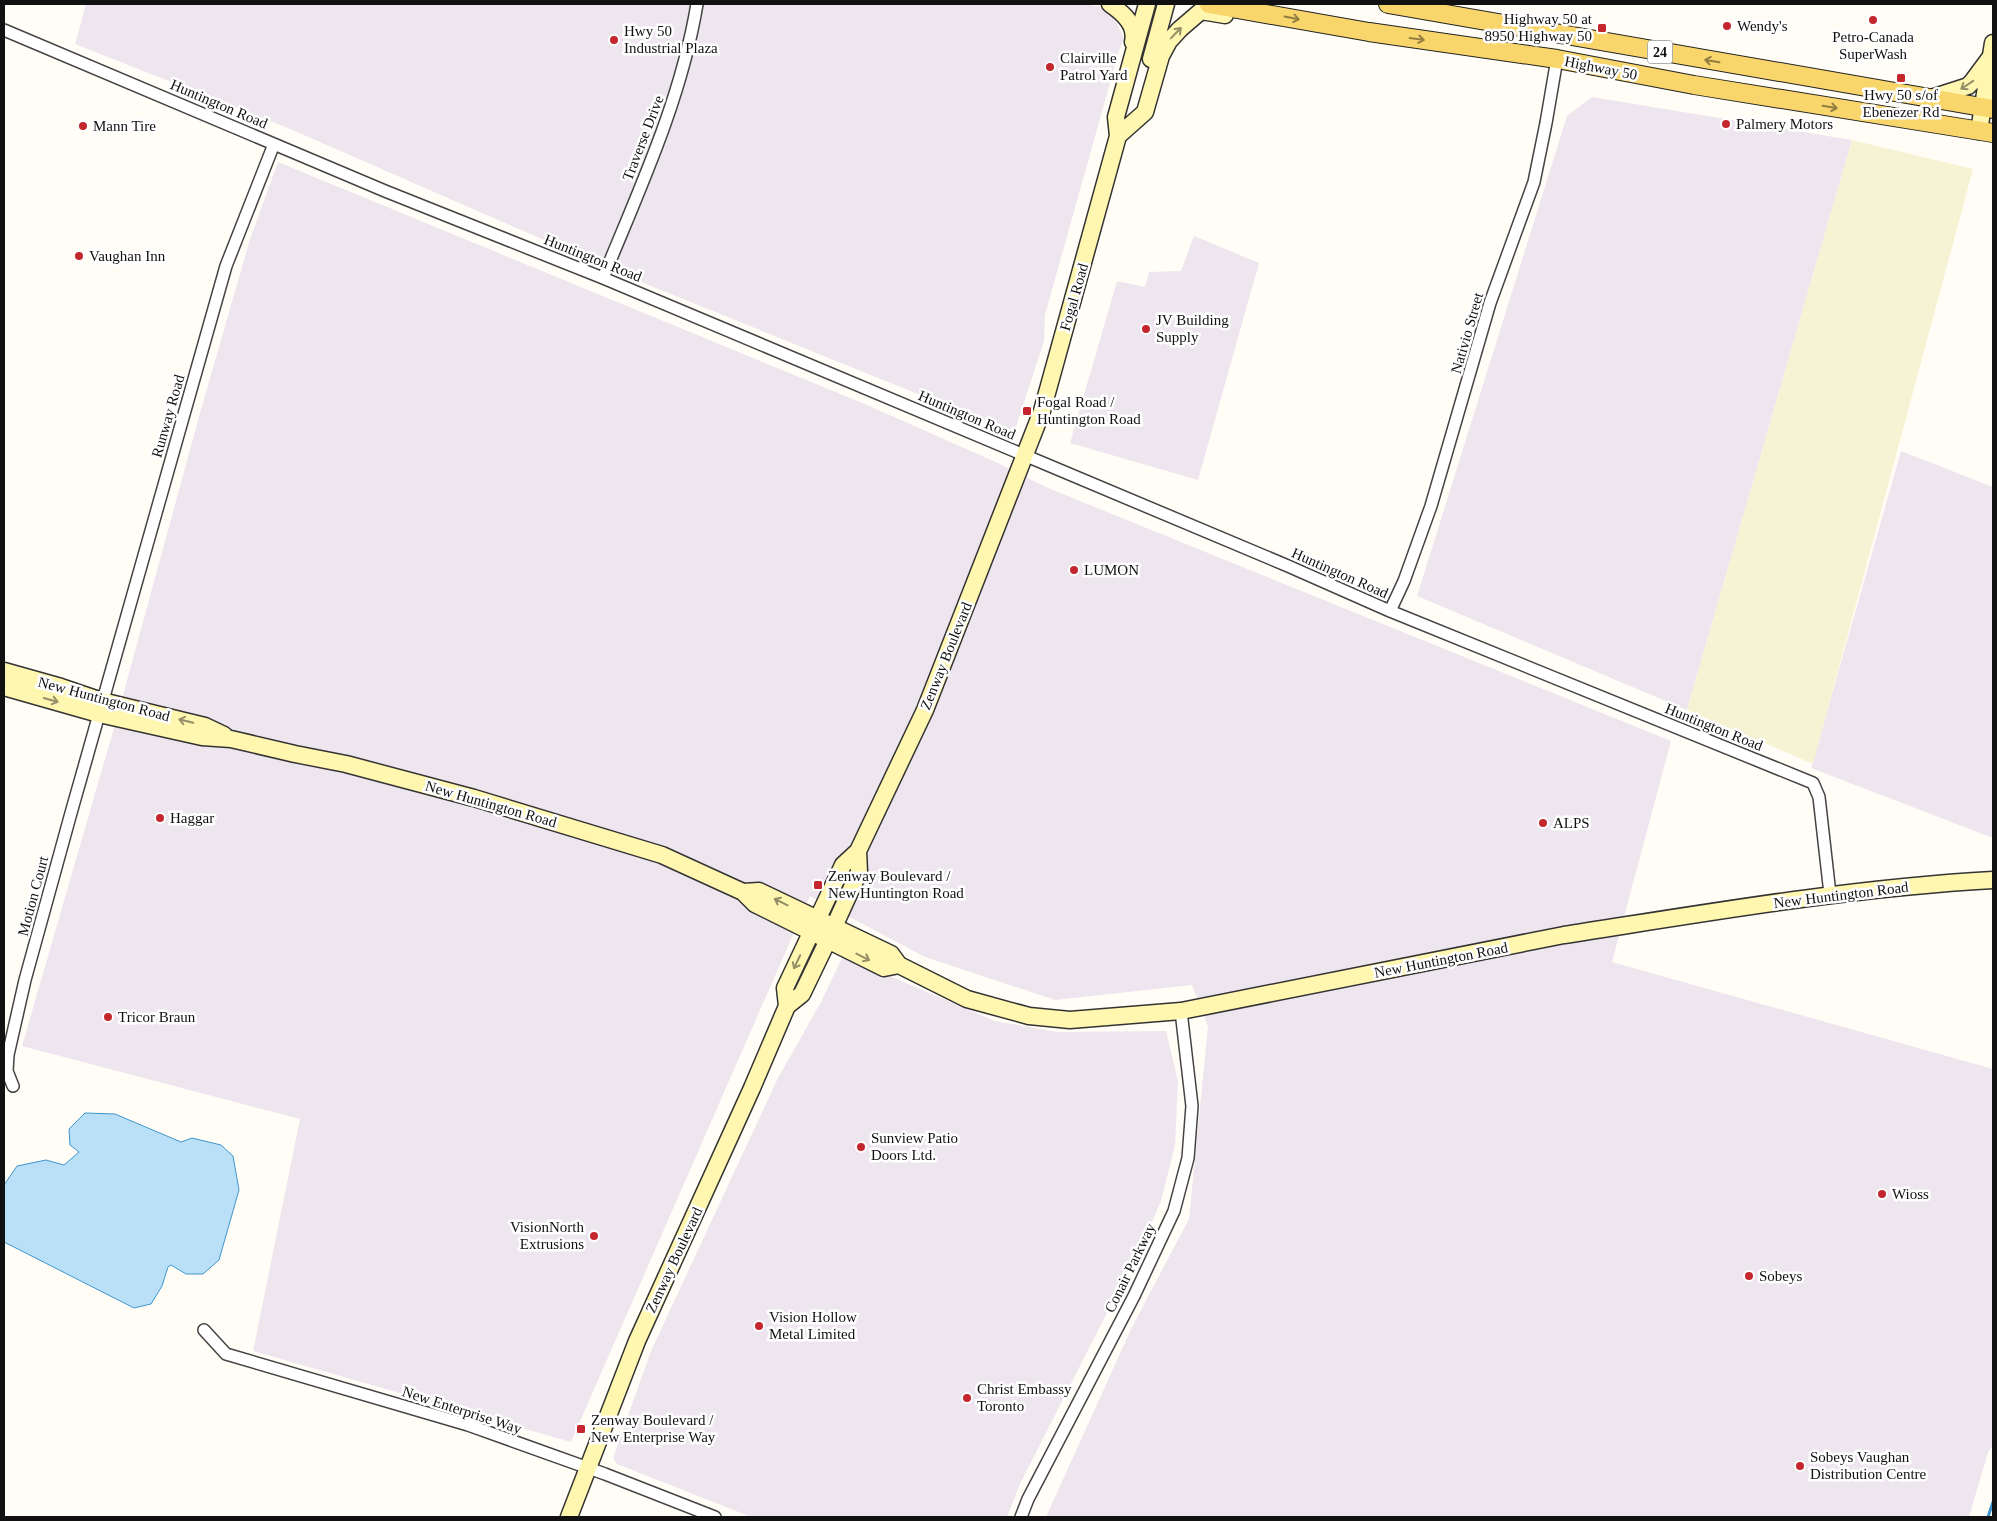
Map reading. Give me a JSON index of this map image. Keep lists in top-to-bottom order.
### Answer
{
  "streets": {
    "main road": ["24", "Highway 50"],
    "street": [
      "Huntington Road",
      "Traverse Drive",
      "Fogal Road",
      "Nativio Street",
      "Runway Road",
      "Zenway Boulevard",
      "New Huntington Road",
      "Motion Court",
      "Conair Parkway",
      "New Enterprise Way"
    ]
  },
  "crossings": [
    ["Highway 50", "Nativio Street"],
    ["Huntington Road", "Traverse Drive"],
    ["Huntington Road", "Fogal Road"],
    ["Huntington Road", "Nativio Street"],
    ["Huntington Road", "Runway Road"],
    ["Huntington Road", "Zenway Boulevard"],
    ["Huntington Road", "New Huntington Road"],
    ["Fogal Road", "Zenway Boulevard"],
    ["Runway Road", "New Huntington Road"],
    ["Runway Road", "Motion Court"],
    ["Zenway Boulevard", "New Huntington Road"],
    ["Zenway Boulevard", "New Enterprise Way"],
    ["New Huntington Road", "Motion Court"],
    ["New Huntington Road", "Conair Parkway"]
  ],
  "places": {
    "other": [
      "Petro-Canada SuperWash",
      "Wendy's",
      "Hwy 50 Industrial Plaza",
      "Clairville Patrol Yard",
      "Palmery Motors",
      "Mann Tire",
      "Vaughan Inn",
      "JV Building Supply",
      "LUMON",
      "Haggar",
      "ALPS",
      "Tricor Braun",
      "Sunview Patio Doors Ltd.",
      "Wioss",
      "VisionNorth Extrusions",
      "Sobeys",
      "Vision Hollow Metal Limited",
      "Christ Embassy Toronto",
      "Sobeys Vaughan Distribution Centre"
    ],
    "transit": [
      "Highway 50 at 8950 Highway 50",
      "Hwy 50 s/of Ebenezer Rd",
      "Fogal Road / Huntington Road",
      "Zenway Boulevard / New Huntington Road",
      "Zenway Boulevard / New Enterprise Way"
    ]
  }
}
